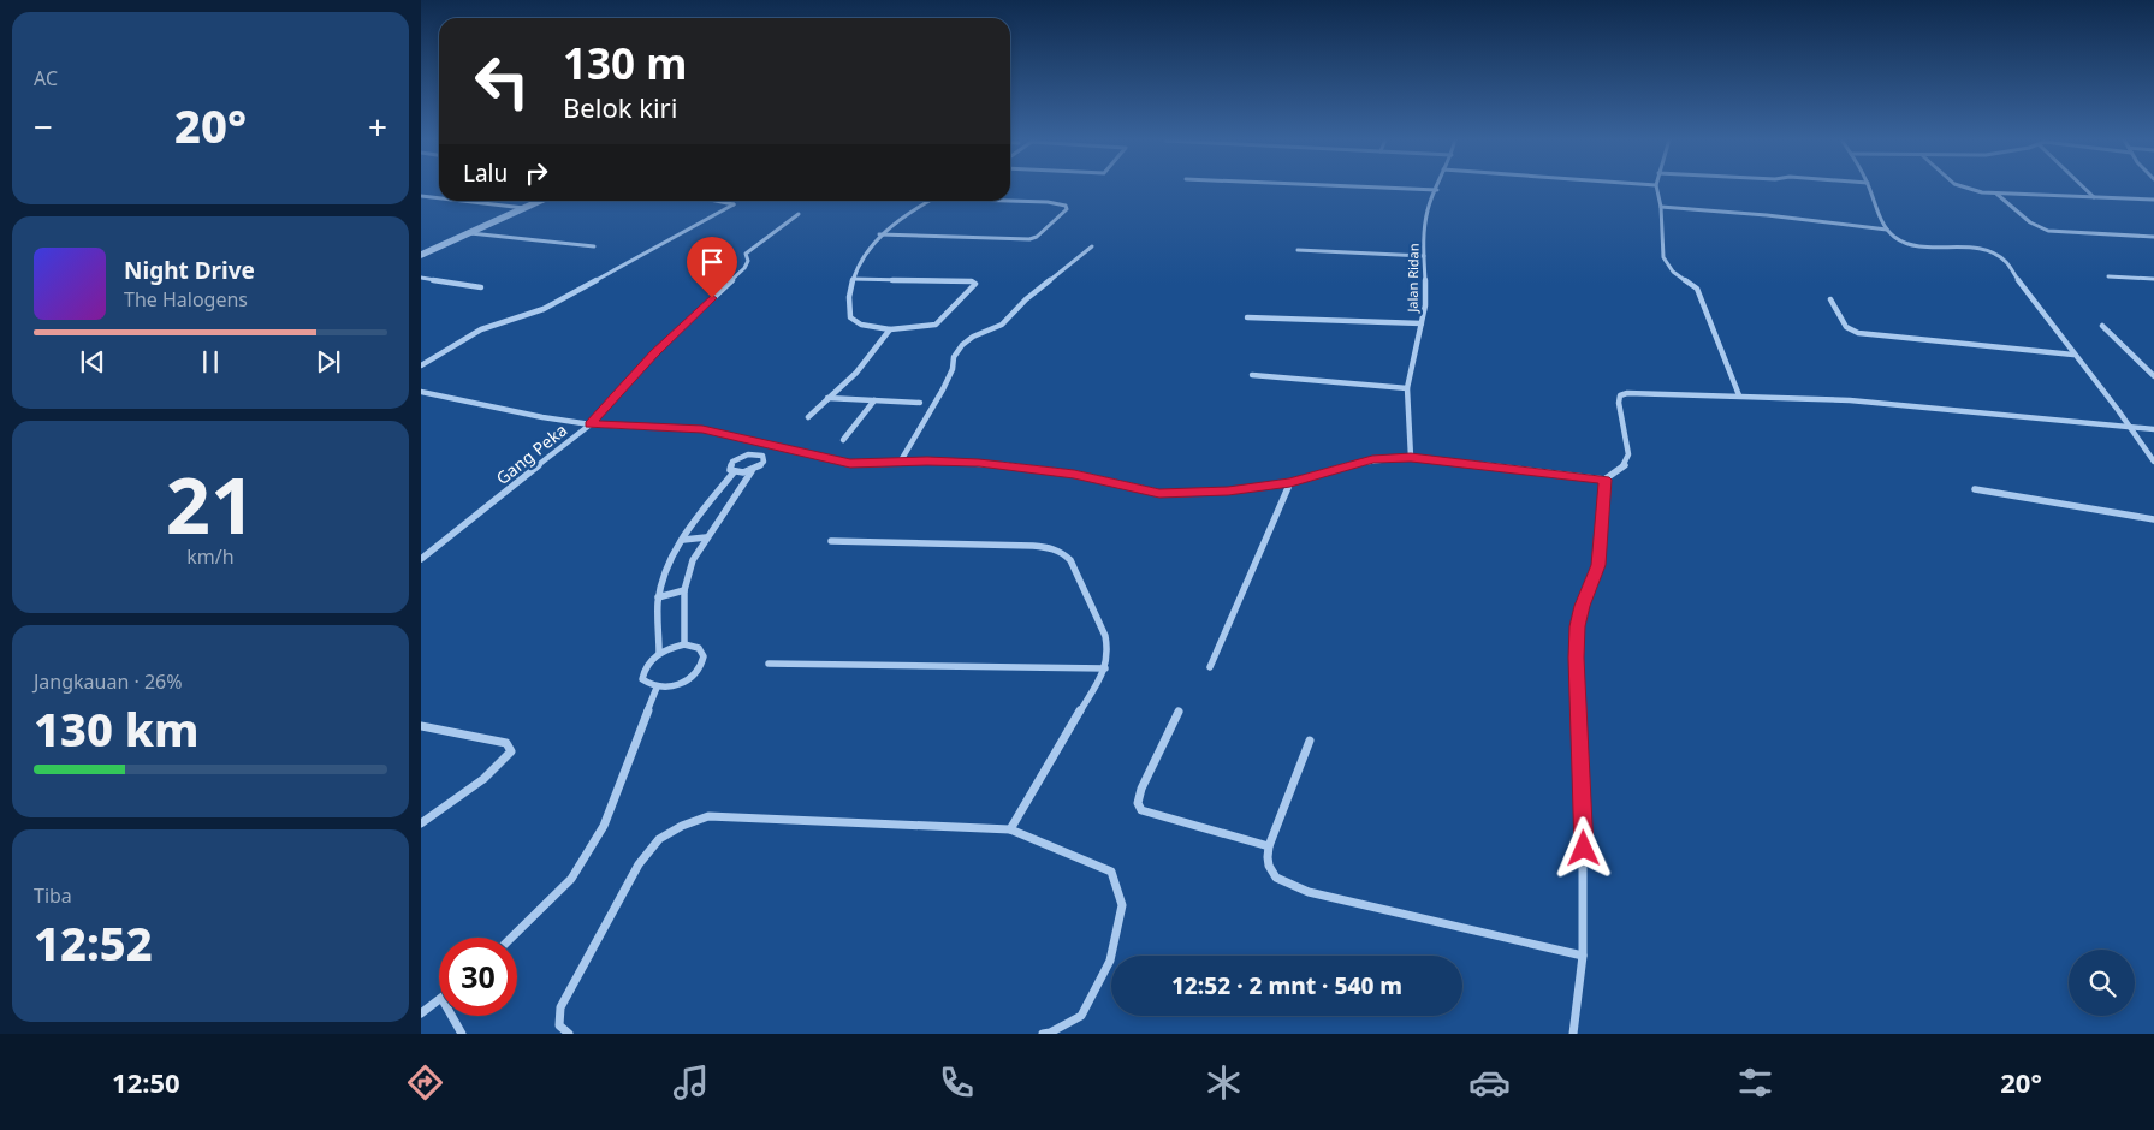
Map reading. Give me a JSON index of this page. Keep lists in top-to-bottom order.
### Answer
{
  "streets": {
    "street": ["Jalan Ridan", "Gang Peka"]
  },
  "page": {
    "tile": [
      "AC",
      ["21", "km/h"],
      ["Jangkauan · 26%", "130 km"],
      ["Tiba", "12:52"]
    ],
    "turn": ["130 m", "Belok kiri"],
    "heat": ["−", "20°", "+"],
    "then": "Lalu",
    "song": ["Night Drive", "The Halogens"],
    "limit": "30",
    "trip": "12:52 · 2 mnt · 540 m",
    "tabs": ["12:50", "20°"]
  }
}
